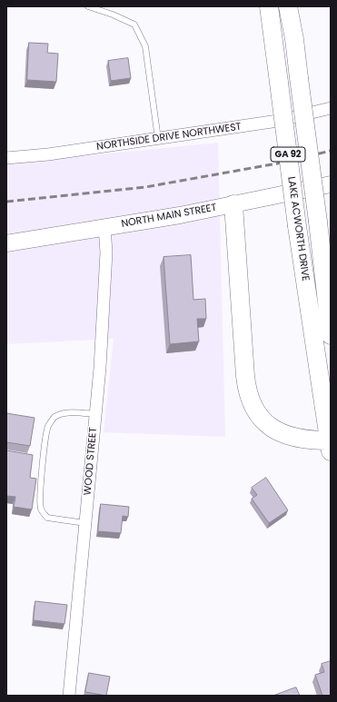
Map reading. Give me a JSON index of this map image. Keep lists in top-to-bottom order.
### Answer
{
  "streets": {
    "main road": ["GA 92", "NORTH MAIN STREET", "LAKE ACWORTH DRIVE"],
    "street": ["NORTHSIDE DRIVE NORTHWEST", "WOOD STREET"]
  },
  "crossings": [
    ["NORTH MAIN STREET", "WOOD STREET"]
  ]
}
